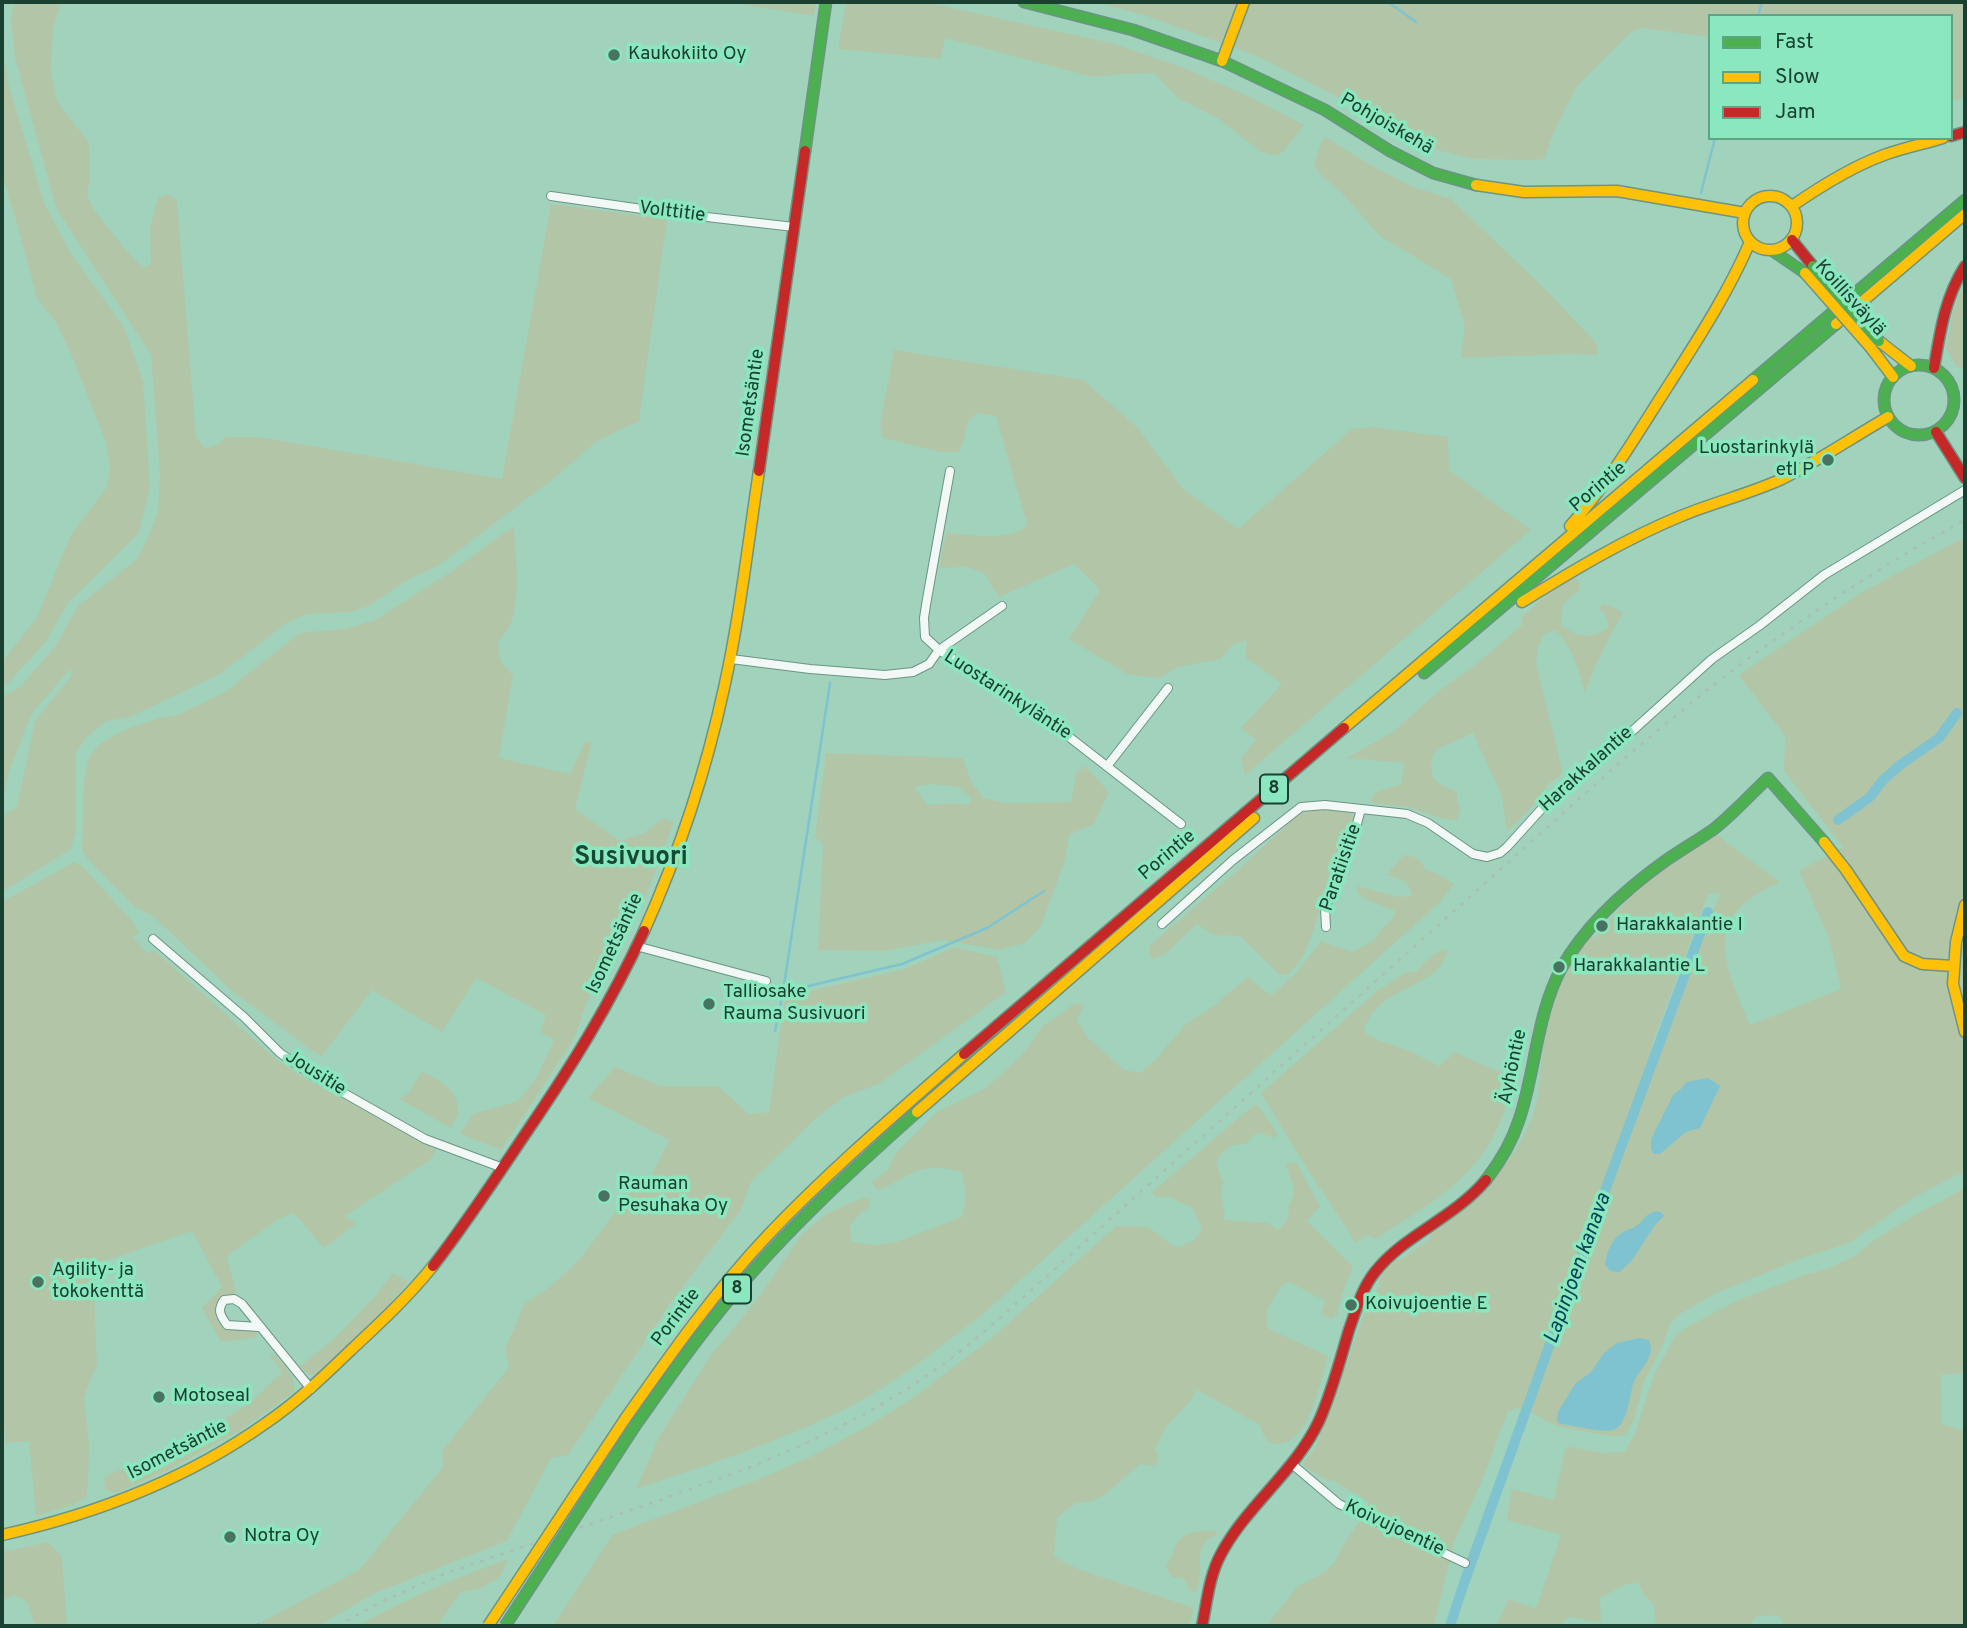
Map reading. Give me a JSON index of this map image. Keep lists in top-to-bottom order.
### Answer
{
  "streets": {
    "main road": [
      "Pohjoiskehä",
      "Koillisväylä",
      "Isometsäntie",
      "Porintie",
      "8",
      "Äyhöntie"
    ],
    "street": [
      "Volttitie",
      "Luostarinkyläntie",
      "Harakkalantie",
      "Paratiisitie",
      "Jousitie",
      "Koivujoentie"
    ]
  },
  "crossings": [
    ["Pohjoiskehä", "Koillisväylä"],
    ["Volttitie", "Isometsäntie"],
    ["Isometsäntie", "Luostarinkyläntie"],
    ["Isometsäntie", "Jousitie"],
    ["Harakkalantie", "Paratiisitie"],
    ["Äyhöntie", "Koivujoentie"]
  ],
  "districts": ["Susivuori"],
  "water": ["Lapinjoen kanava"],
  "places": [
    "Kaukokiito Oy",
    "Luostarinkylä etl P",
    "Harakkalantie I",
    "Harakkalantie L",
    "Talliosake Rauma Susivuori",
    "Rauman Pesuhaka Oy",
    "Agility- ja tokokenttä",
    "Koivujoentie E",
    "Motoseal",
    "Notra Oy"
  ],
  "legend": ["Fast", "Slow", "Jam"]
}
